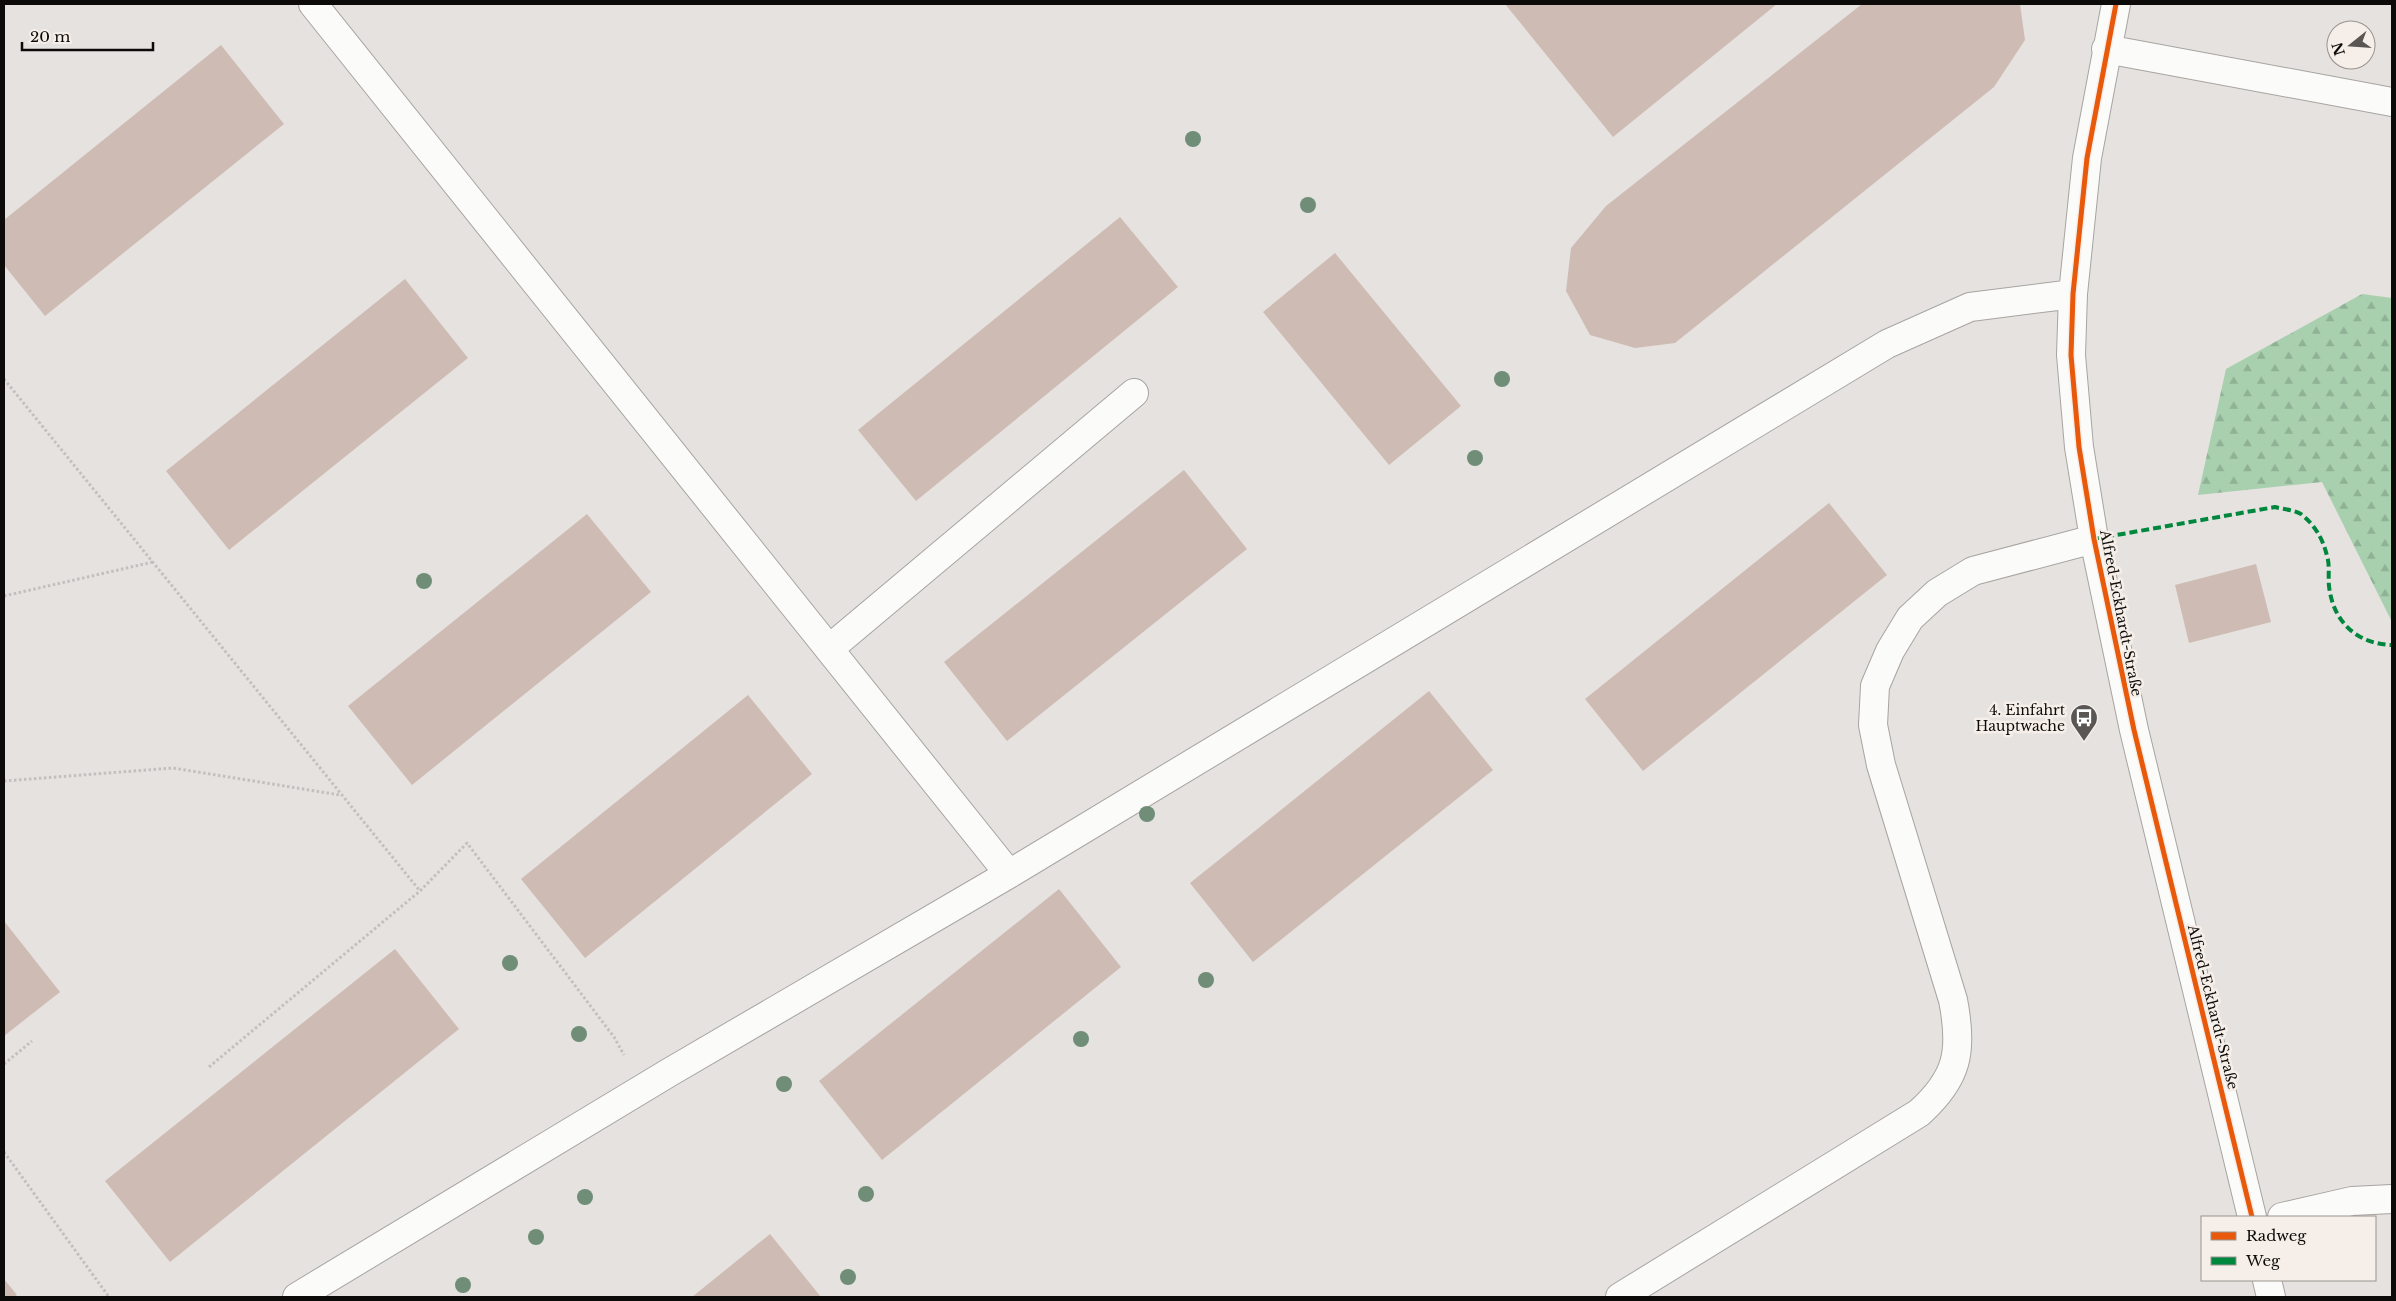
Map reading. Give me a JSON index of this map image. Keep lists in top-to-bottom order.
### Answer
{
  "streets": {
    "street": ["Alfred-Eckhardt-Straße"]
  },
  "places": {
    "bus stop": ["4. Einfahrt Hauptwache"]
  },
  "legend": ["Radweg", "Weg"],
  "scale_bar": "20 m",
  "north": "left"
}
